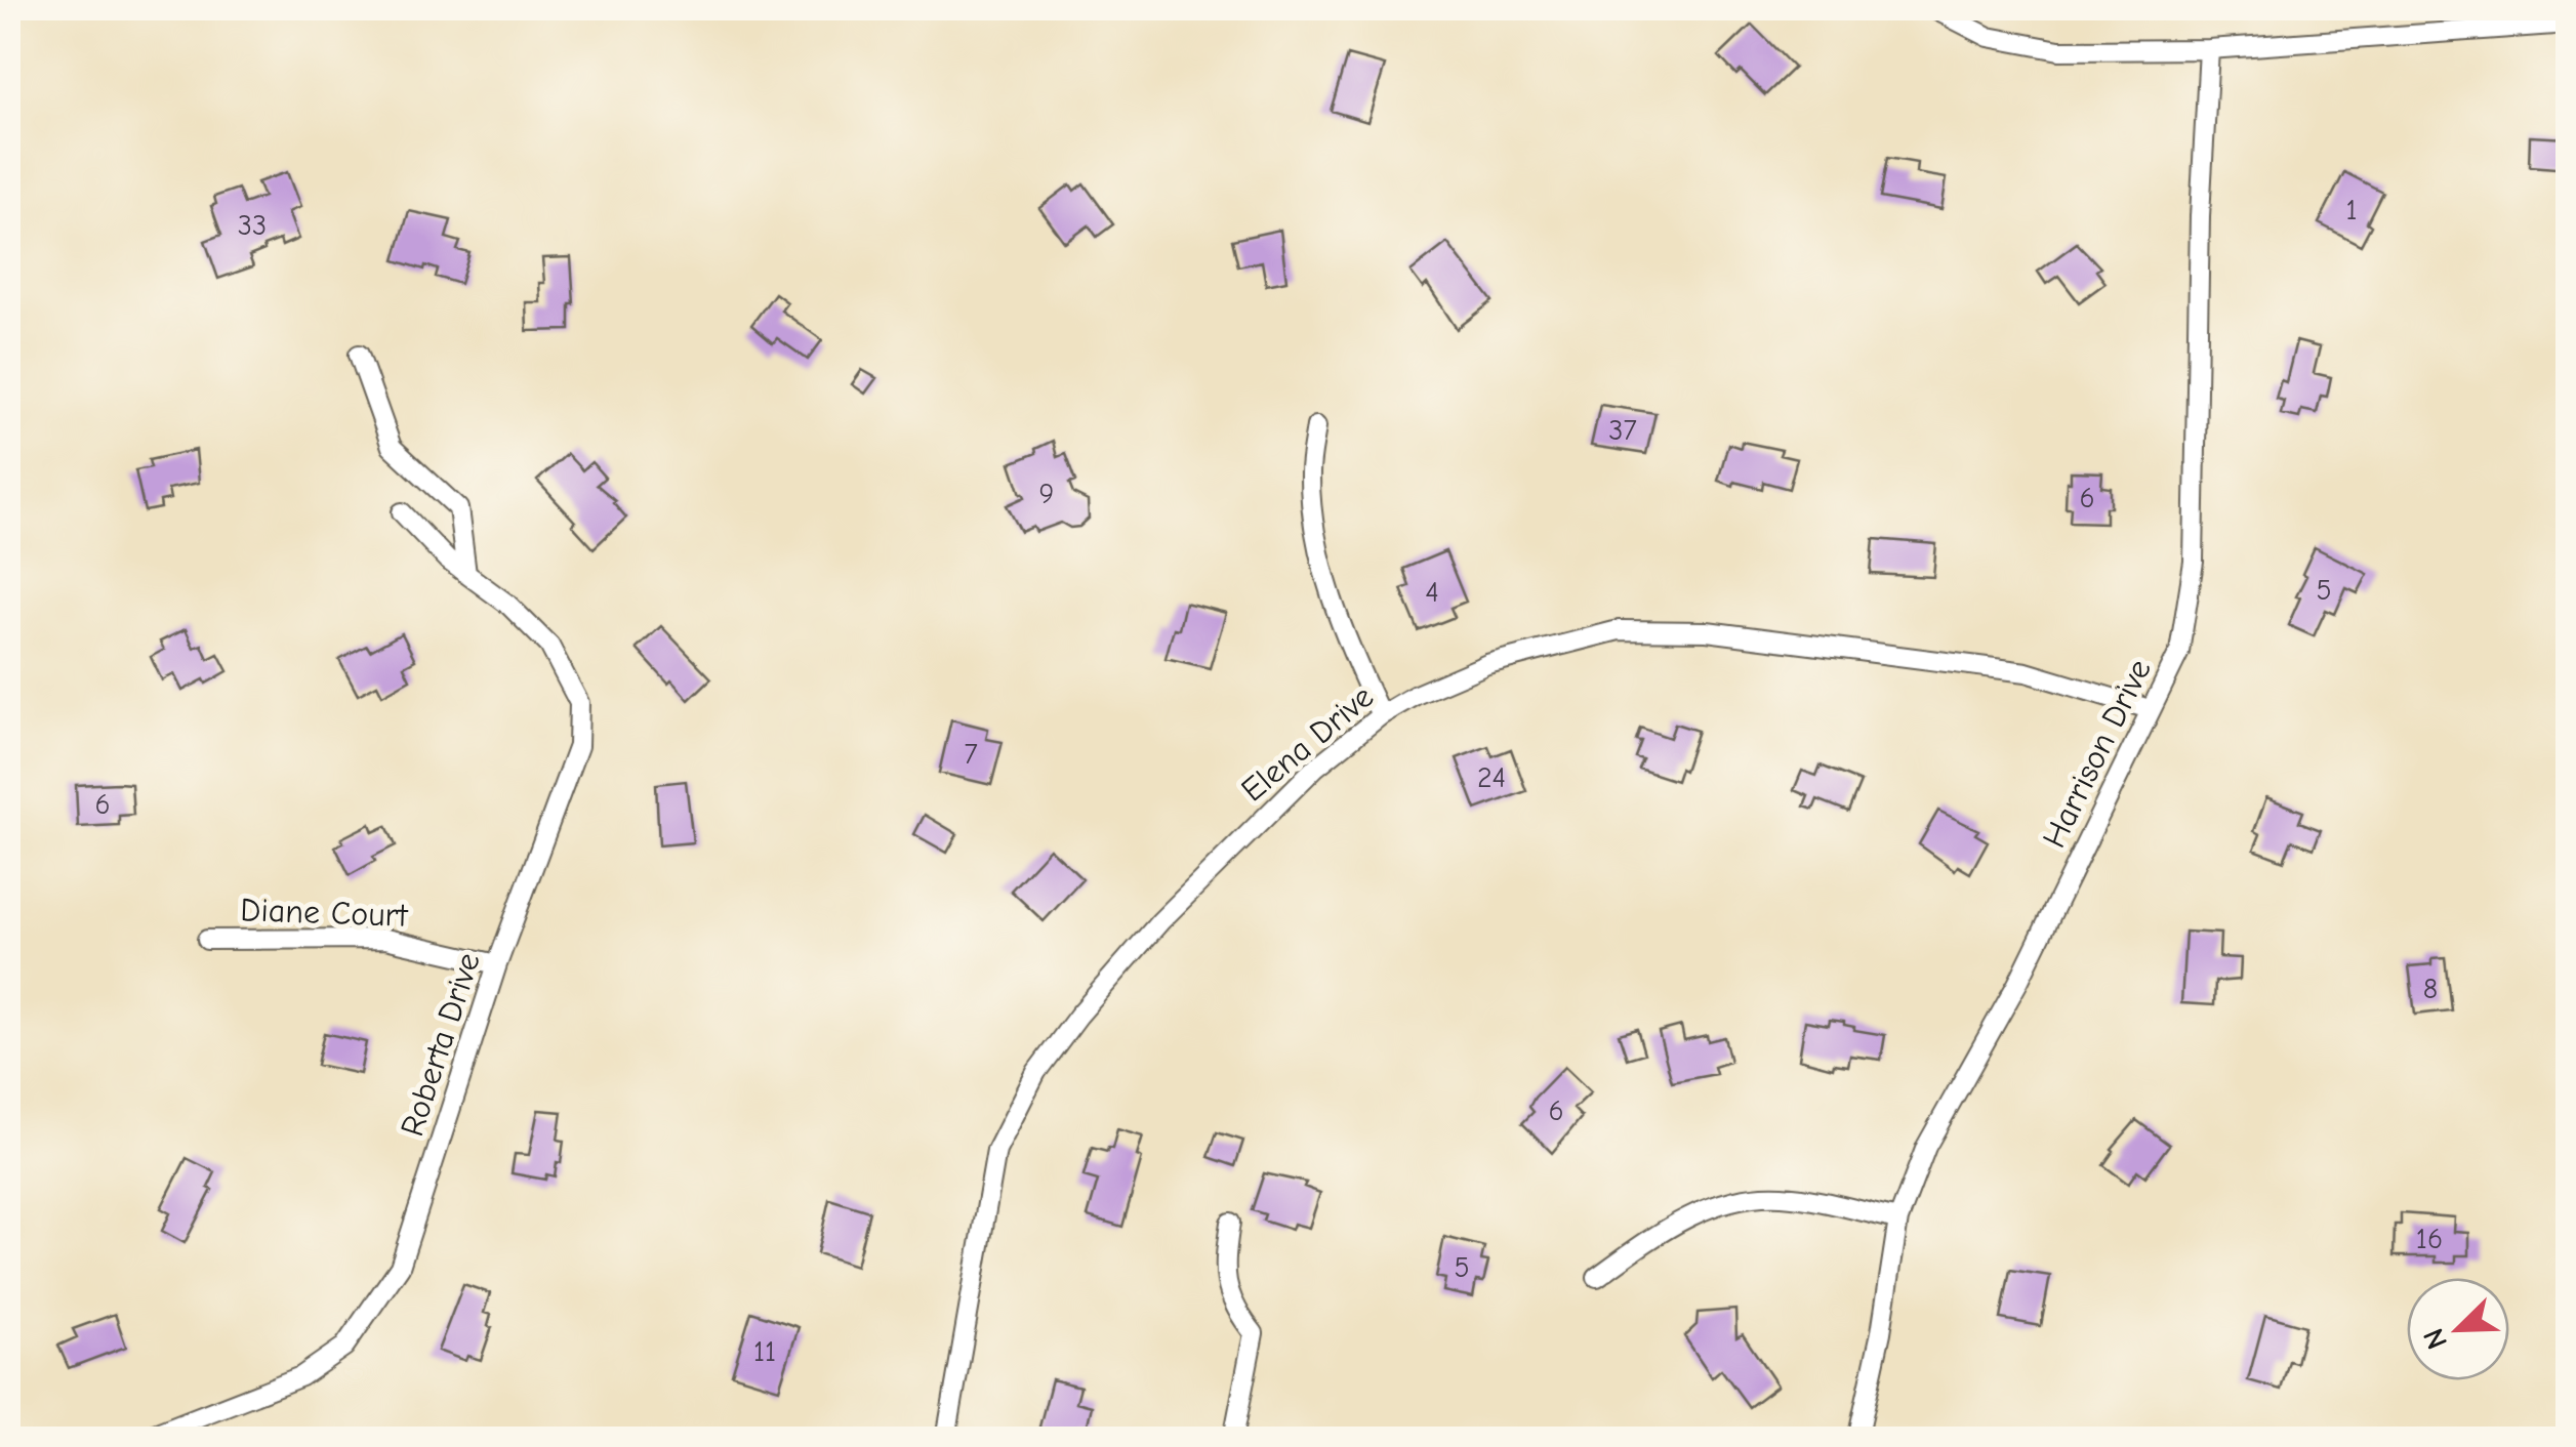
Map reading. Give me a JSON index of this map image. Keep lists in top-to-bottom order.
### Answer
{
  "streets": {
    "street": [
      "Elena Drive",
      "Harrison Drive",
      "Diane Court",
      "Roberta Drive"
    ]
  },
  "crossings": [
    ["Elena Drive", "Harrison Drive"],
    ["Diane Court", "Roberta Drive"]
  ],
  "house_numbers": [
    "1",
    "33",
    "37",
    "9",
    "6",
    "5",
    "4",
    "7",
    "24",
    "6",
    "8",
    "6",
    "16",
    "5",
    "11"
  ],
  "north": "bottom left"
}
